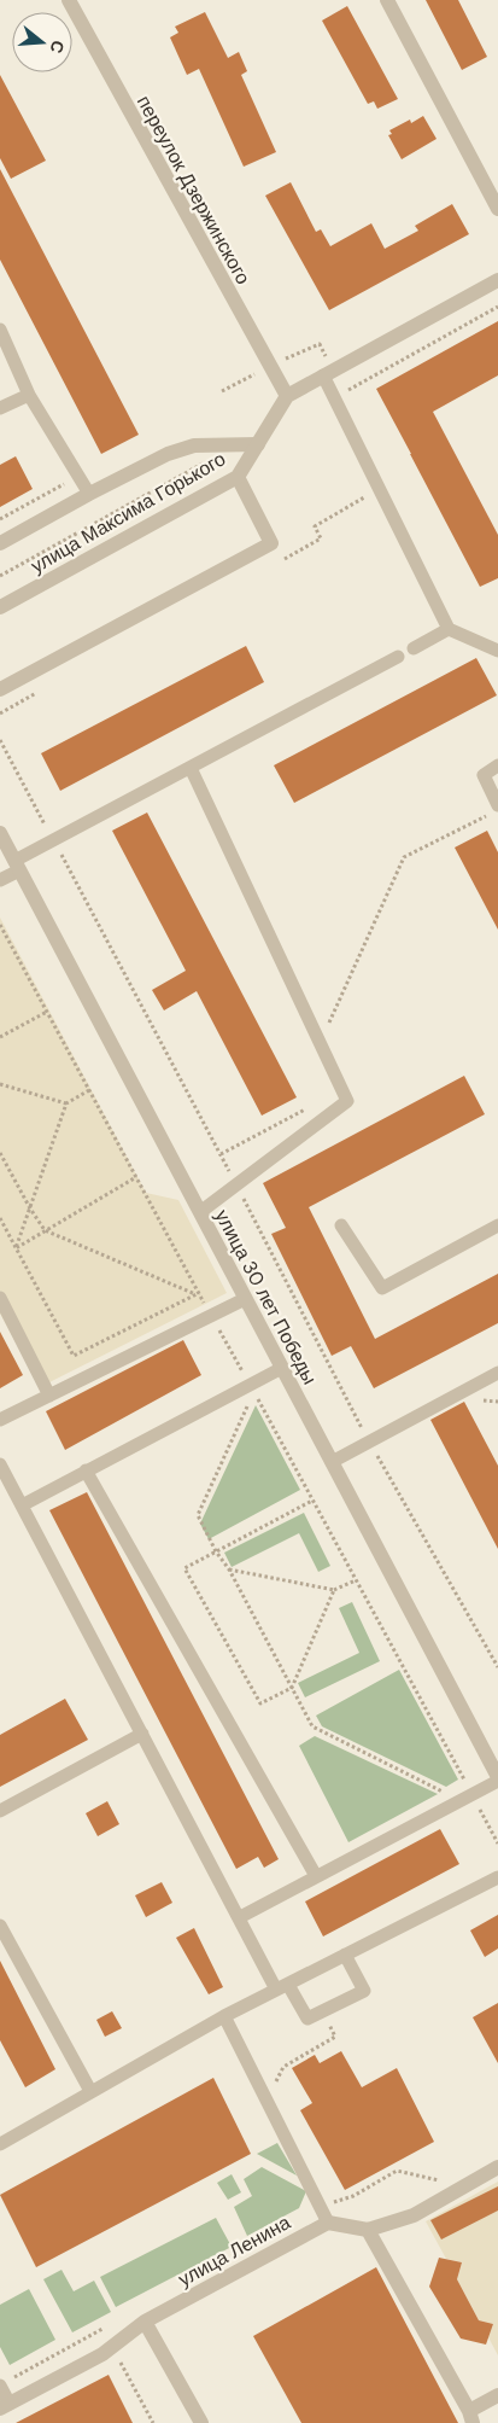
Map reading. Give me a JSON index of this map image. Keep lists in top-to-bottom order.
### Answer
{
  "streets": {
    "street": [
      "переулок Дзержинского",
      "улица Максима Горького",
      "улица 30 лет Победы",
      "улица Ленина"
    ]
  },
  "crossings": [
    ["переулок Дзержинского", "улица Максима Горького"]
  ],
  "north": "right"
}
